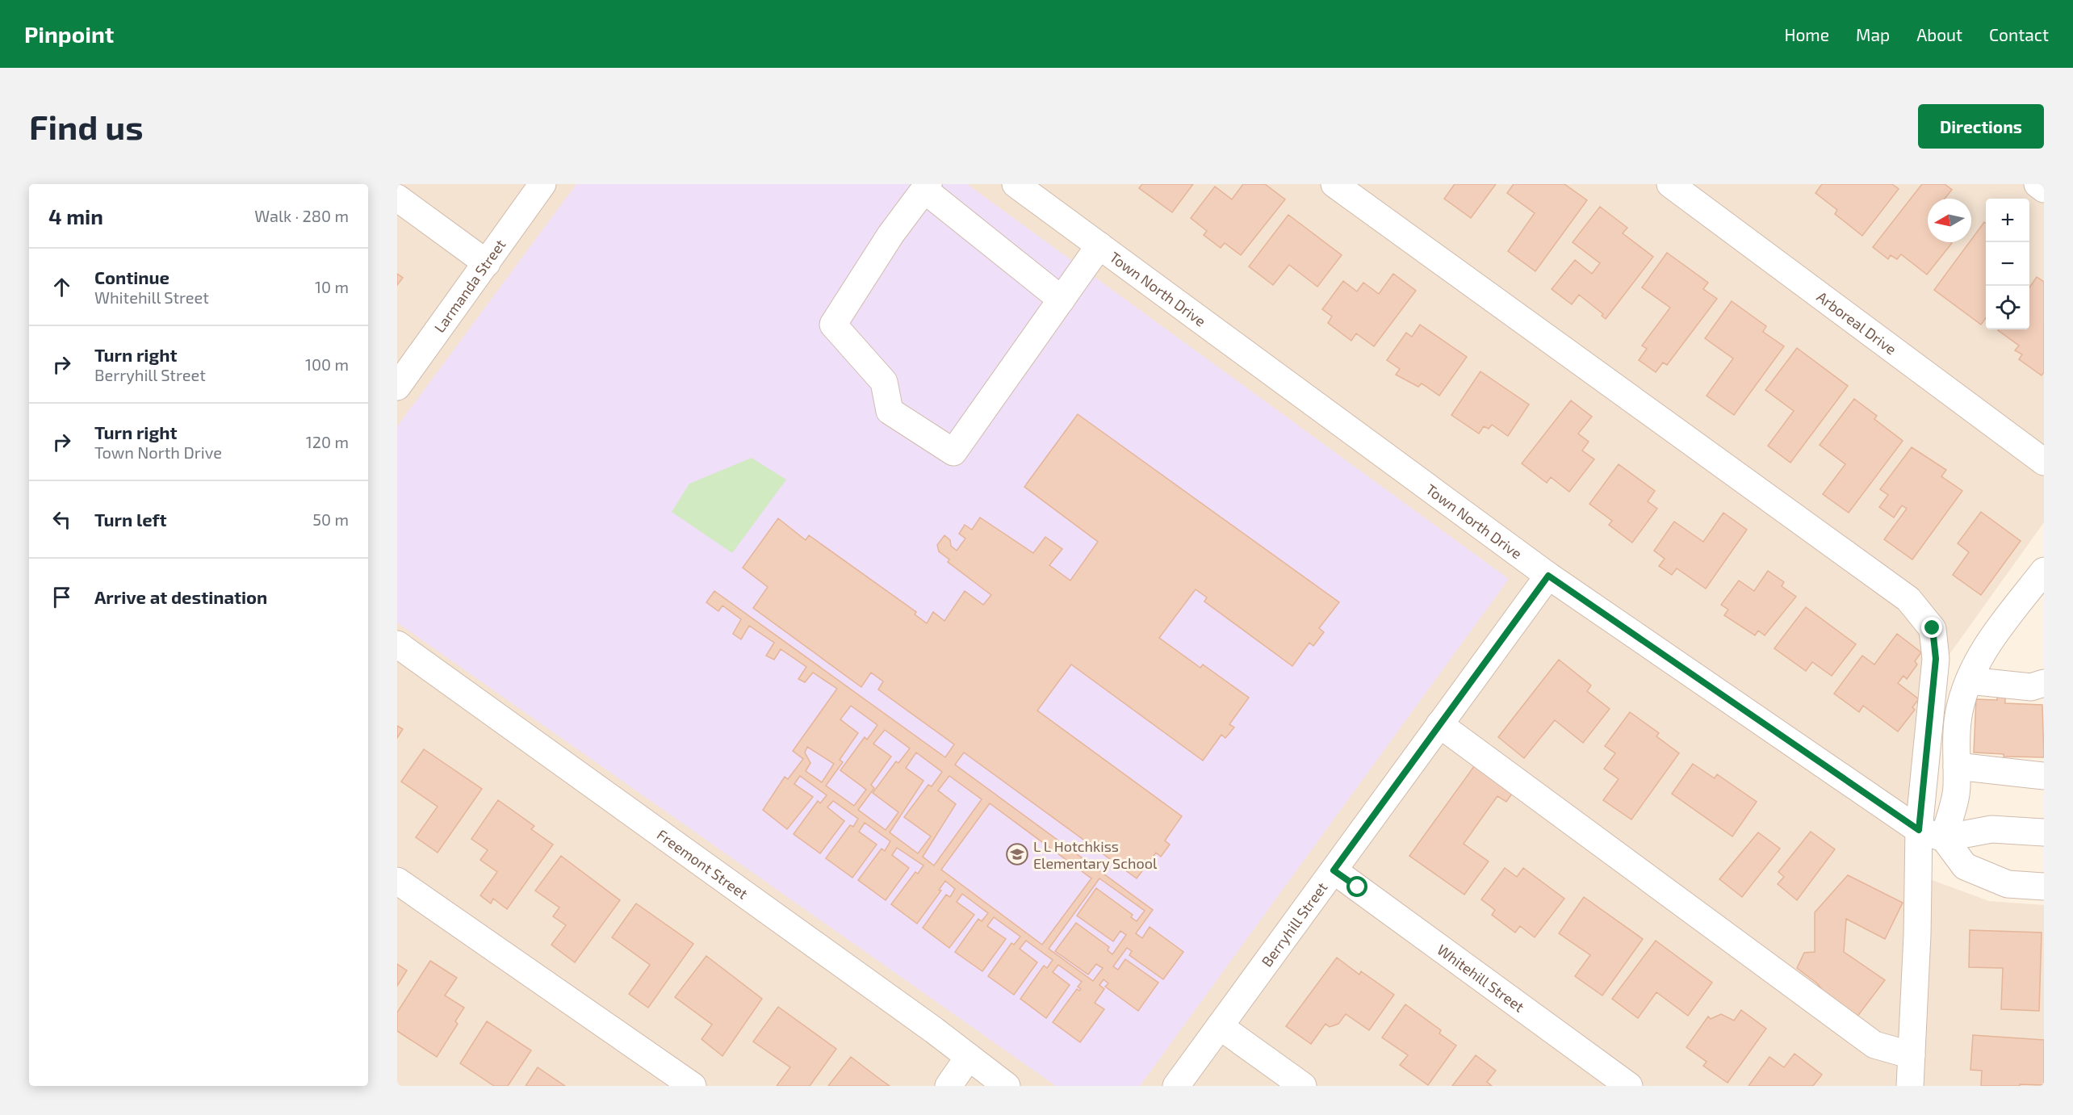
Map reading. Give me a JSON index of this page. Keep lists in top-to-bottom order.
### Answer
{
  "streets": {
    "street": [
      "Larmanda Street",
      "Town North Drive",
      "Arboreal Drive",
      "Freemont Street",
      "Berryhill Street",
      "Whitehill Street"
    ]
  },
  "crossings": [
    ["Town North Drive", "Berryhill Street"],
    ["Berryhill Street", "Whitehill Street"]
  ],
  "places": {
    "school or university": ["L L Hotchkiss Elementary School"]
  },
  "north": "left",
  "page": {
    "header": "Pinpoint",
    "nav": [
      "Home",
      "Map",
      "About",
      "Contact"
    ],
    "buttons": "Directions",
    "title": "Find us",
    "heading": ["4 min", "Walk · 280 m"],
    "map_buttons": ["+", "−"],
    "list": [
      ["Continue", "Whitehill Street", "10 m"],
      ["Turn right", "Berryhill Street", "100 m"],
      ["Turn right", "Town North Drive", "120 m"],
      ["Turn left", "50 m"],
      "Arrive at destination"
    ]
  }
}
